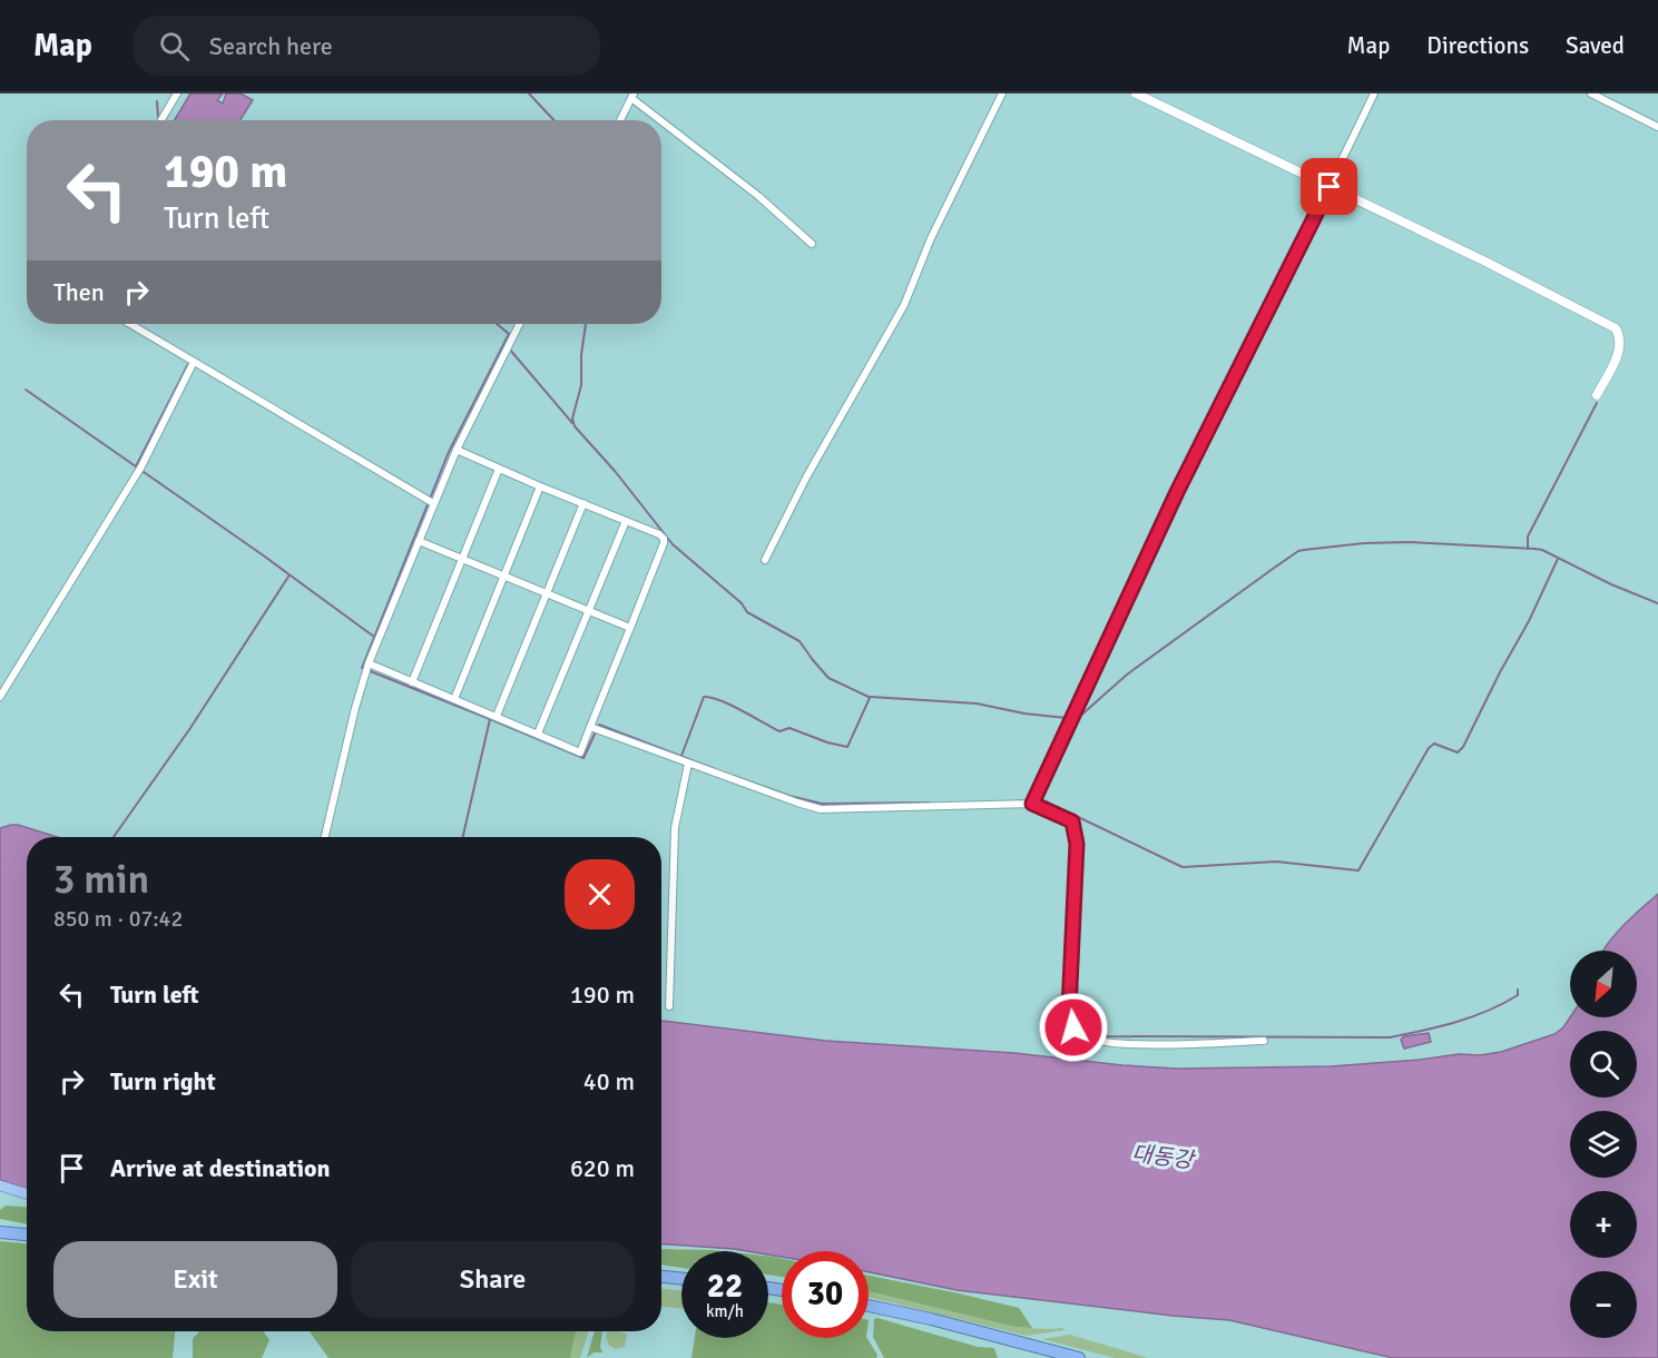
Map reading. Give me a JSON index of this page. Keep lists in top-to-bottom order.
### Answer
{
  "water": ["대동강"],
  "north": "bottom left",
  "page": {
    "header": "Map",
    "search": "Search here",
    "nav": ["Map", "Directions", "Saved"],
    "turn": ["190 m", "Turn left"],
    "then": "Then",
    "heading": ["3 min", "850 m · 07:42"],
    "map_buttons": ["+", "−"],
    "list": [
      {
        "name": "Turn left",
        "value": "190 m"
      },
      {
        "name": "Turn right",
        "value": "40 m"
      },
      {
        "name": "Arrive at destination",
        "value": "620 m"
      }
    ],
    "buttons": ["Exit", "Share"],
    "speed": "22 km/h",
    "limit": "30"
  }
}
